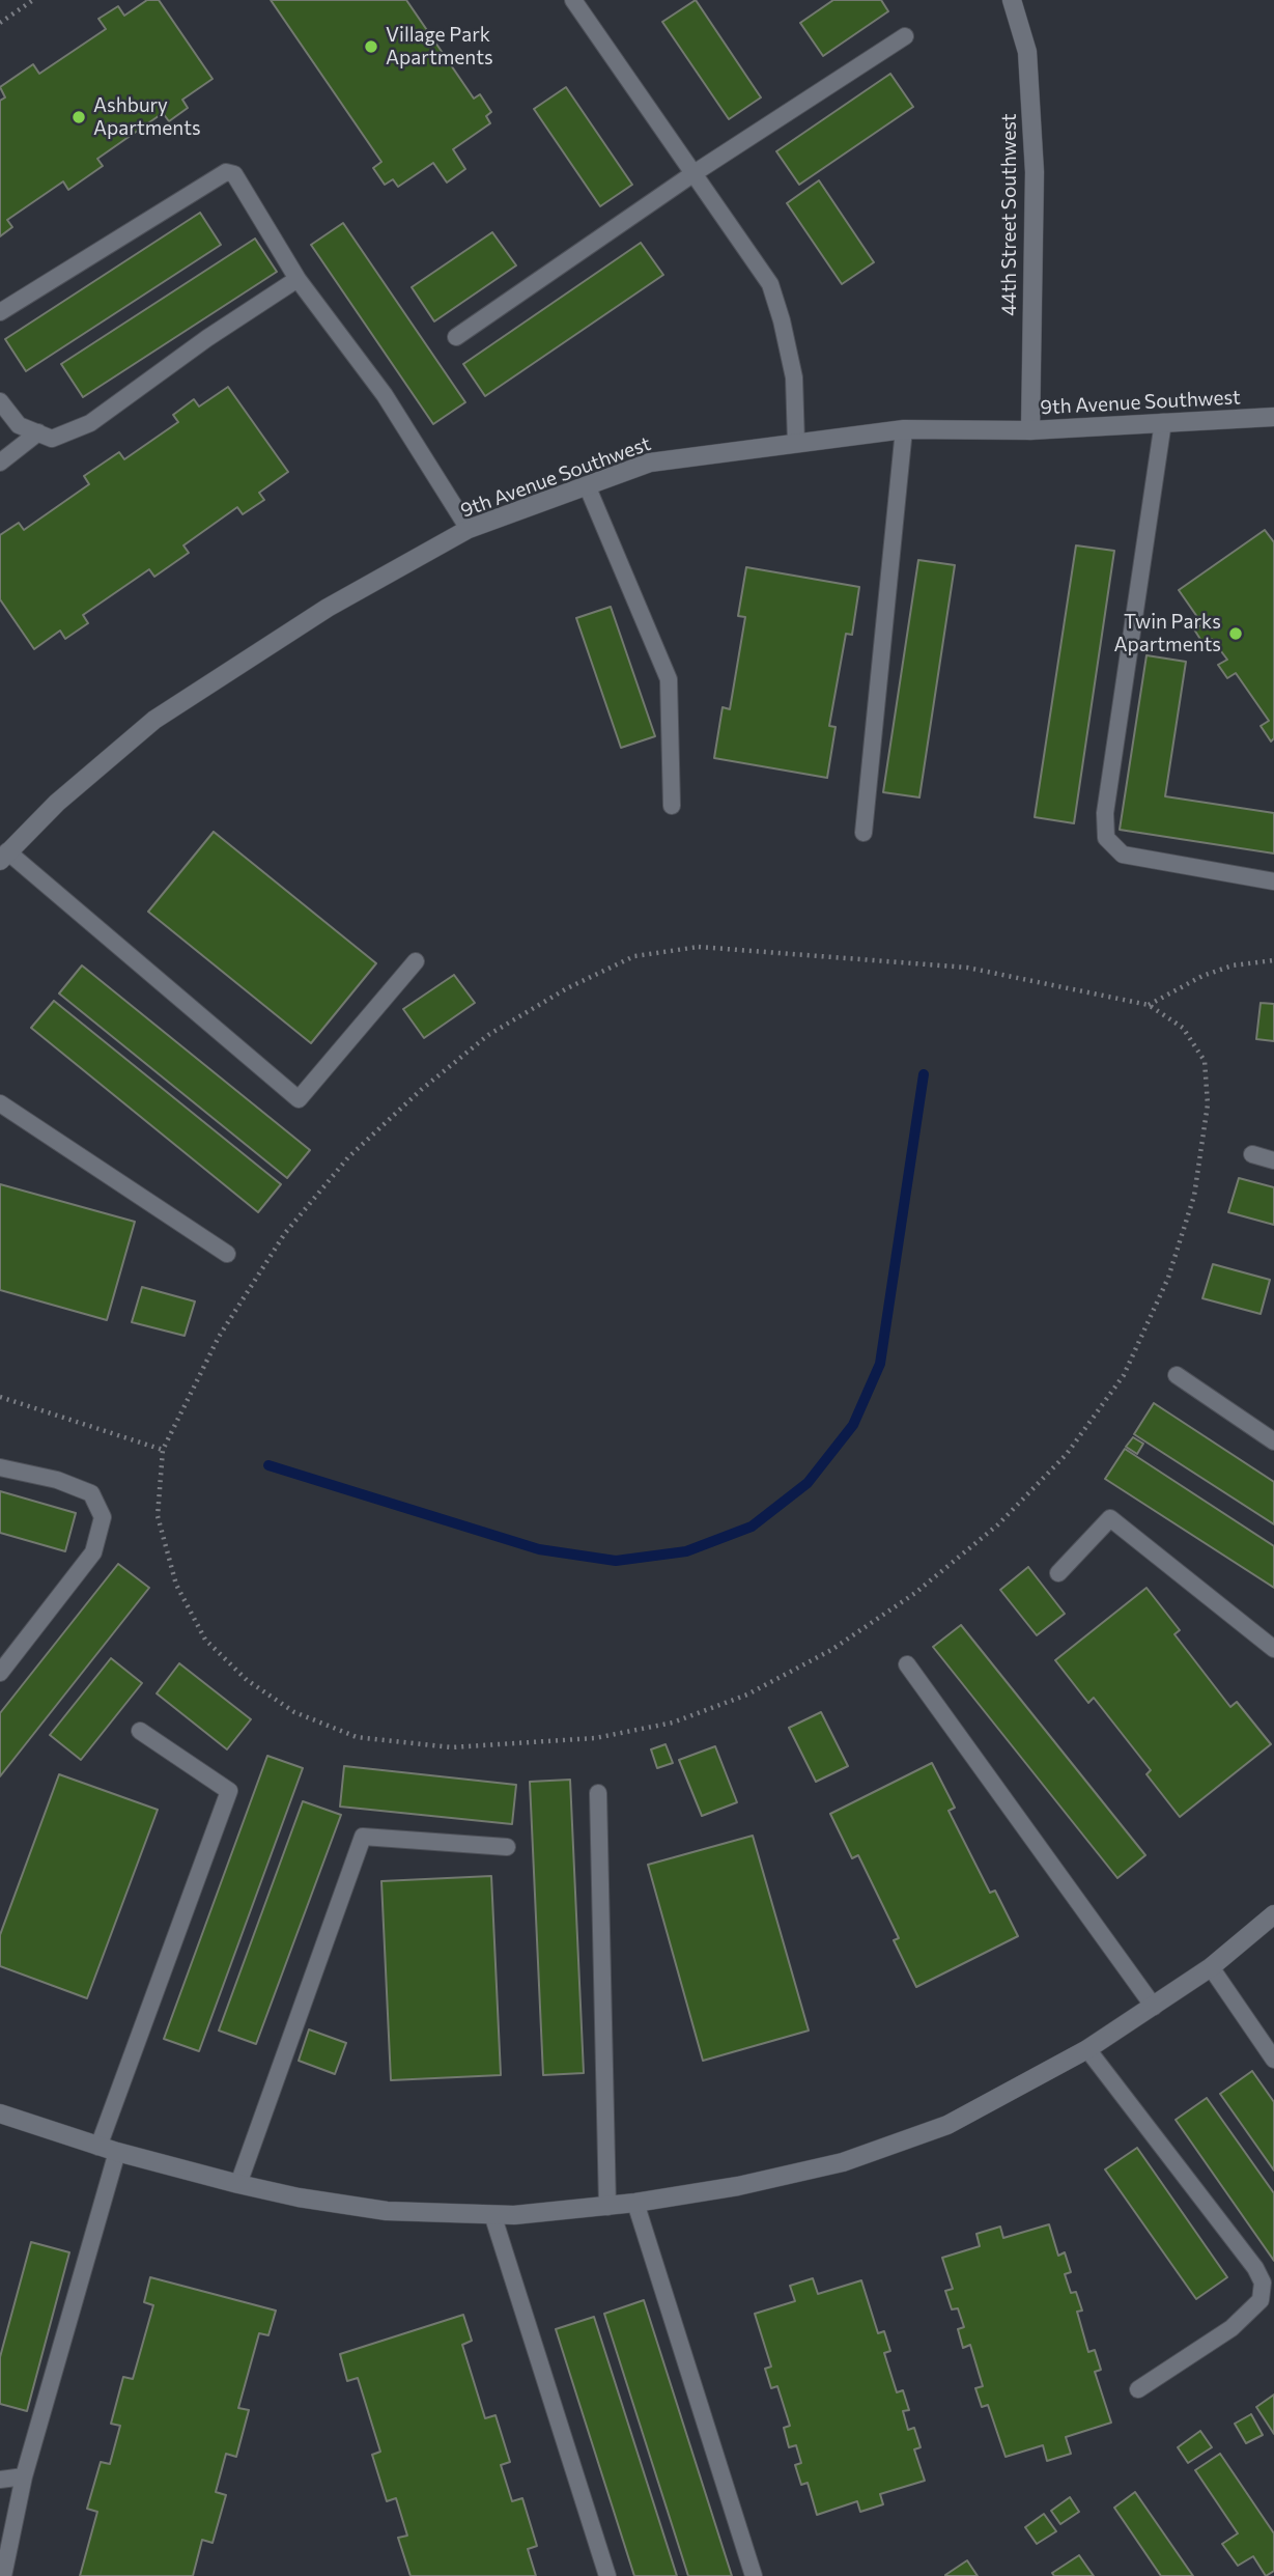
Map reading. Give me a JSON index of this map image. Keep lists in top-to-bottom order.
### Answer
{
  "streets": {
    "street": ["44th Street Southwest", "9th Avenue Southwest"]
  },
  "crossings": [
    ["44th Street Southwest", "9th Avenue Southwest"]
  ],
  "places": ["Village Park Apartments", "Ashbury Apartments", "Twin Parks Apartments"]
}
